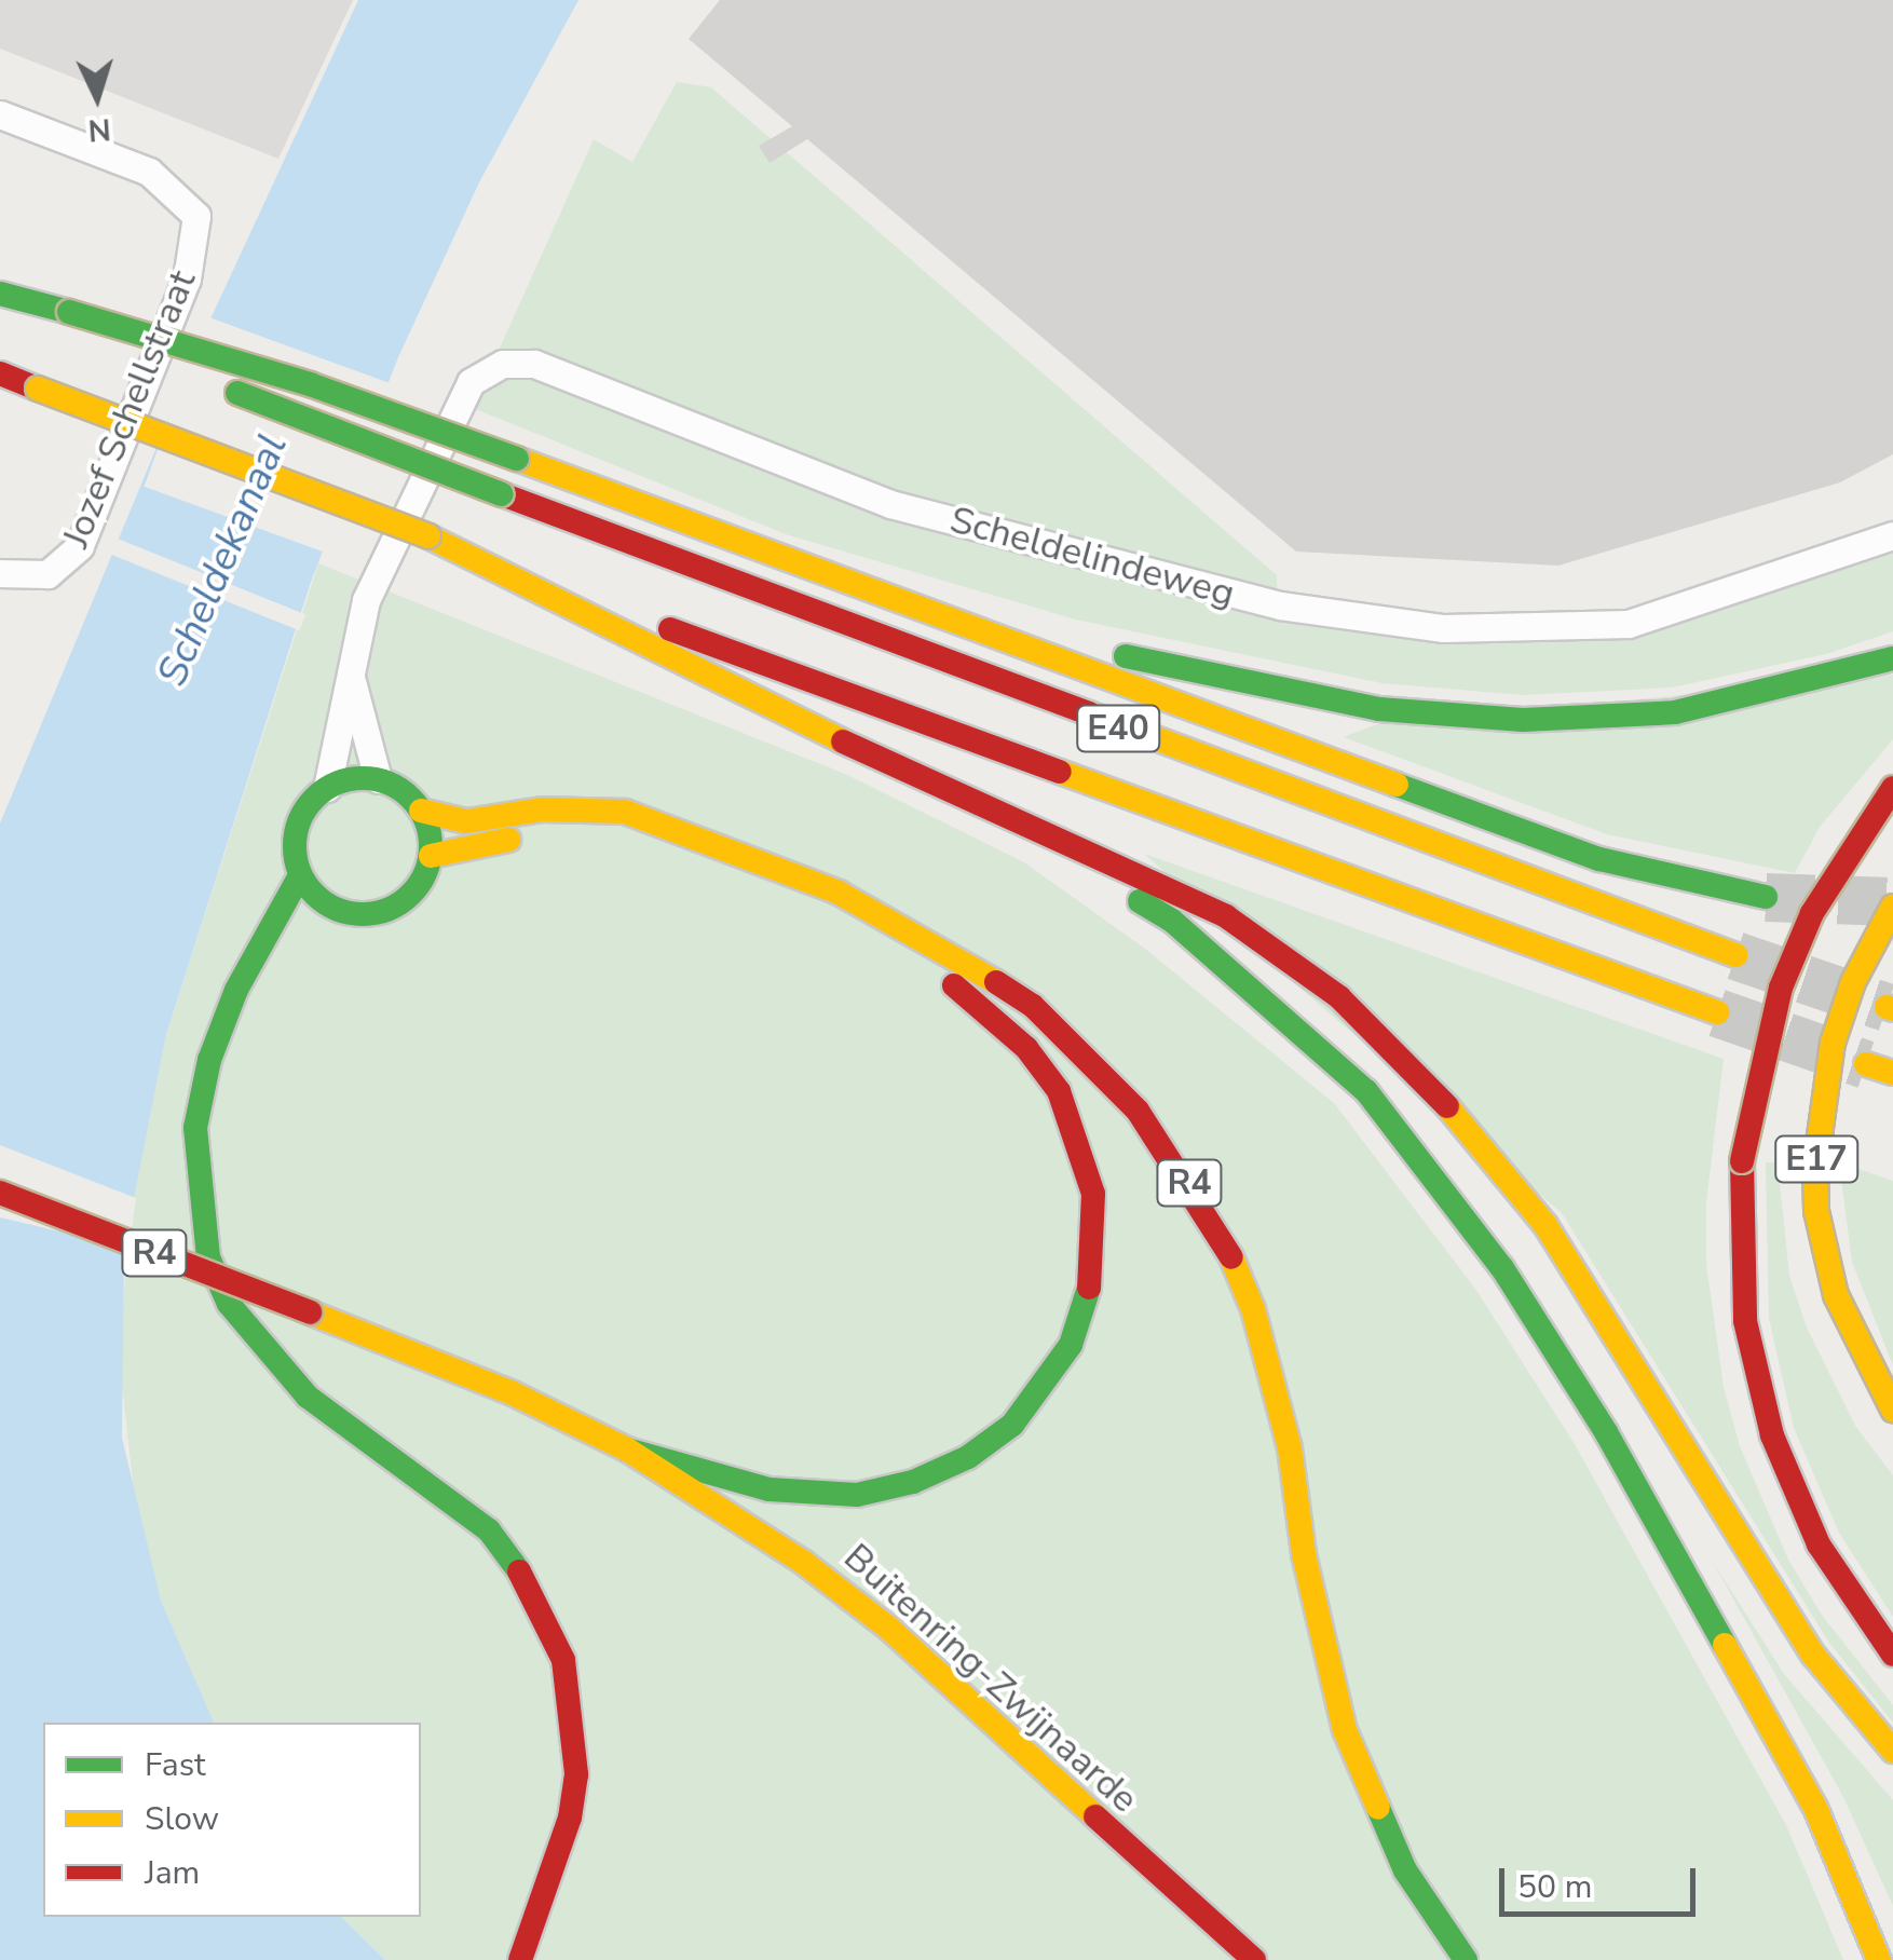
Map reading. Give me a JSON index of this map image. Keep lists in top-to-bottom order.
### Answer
{
  "streets": {
    "main road": [
      "E40",
      "E17",
      "R4",
      "Buitenring-Zwijnaarde"
    ],
    "street": ["Jozef Schellstraat", "Scheldelindeweg"]
  },
  "crossings": [
    ["Scheldelindeweg", "R4"],
    ["R4", "Buitenring-Zwijnaarde"]
  ],
  "water": ["Scheldekanaal"],
  "legend": ["Fast", "Slow", "Jam"],
  "scale_bar": "50 m",
  "north": "bottom"
}
